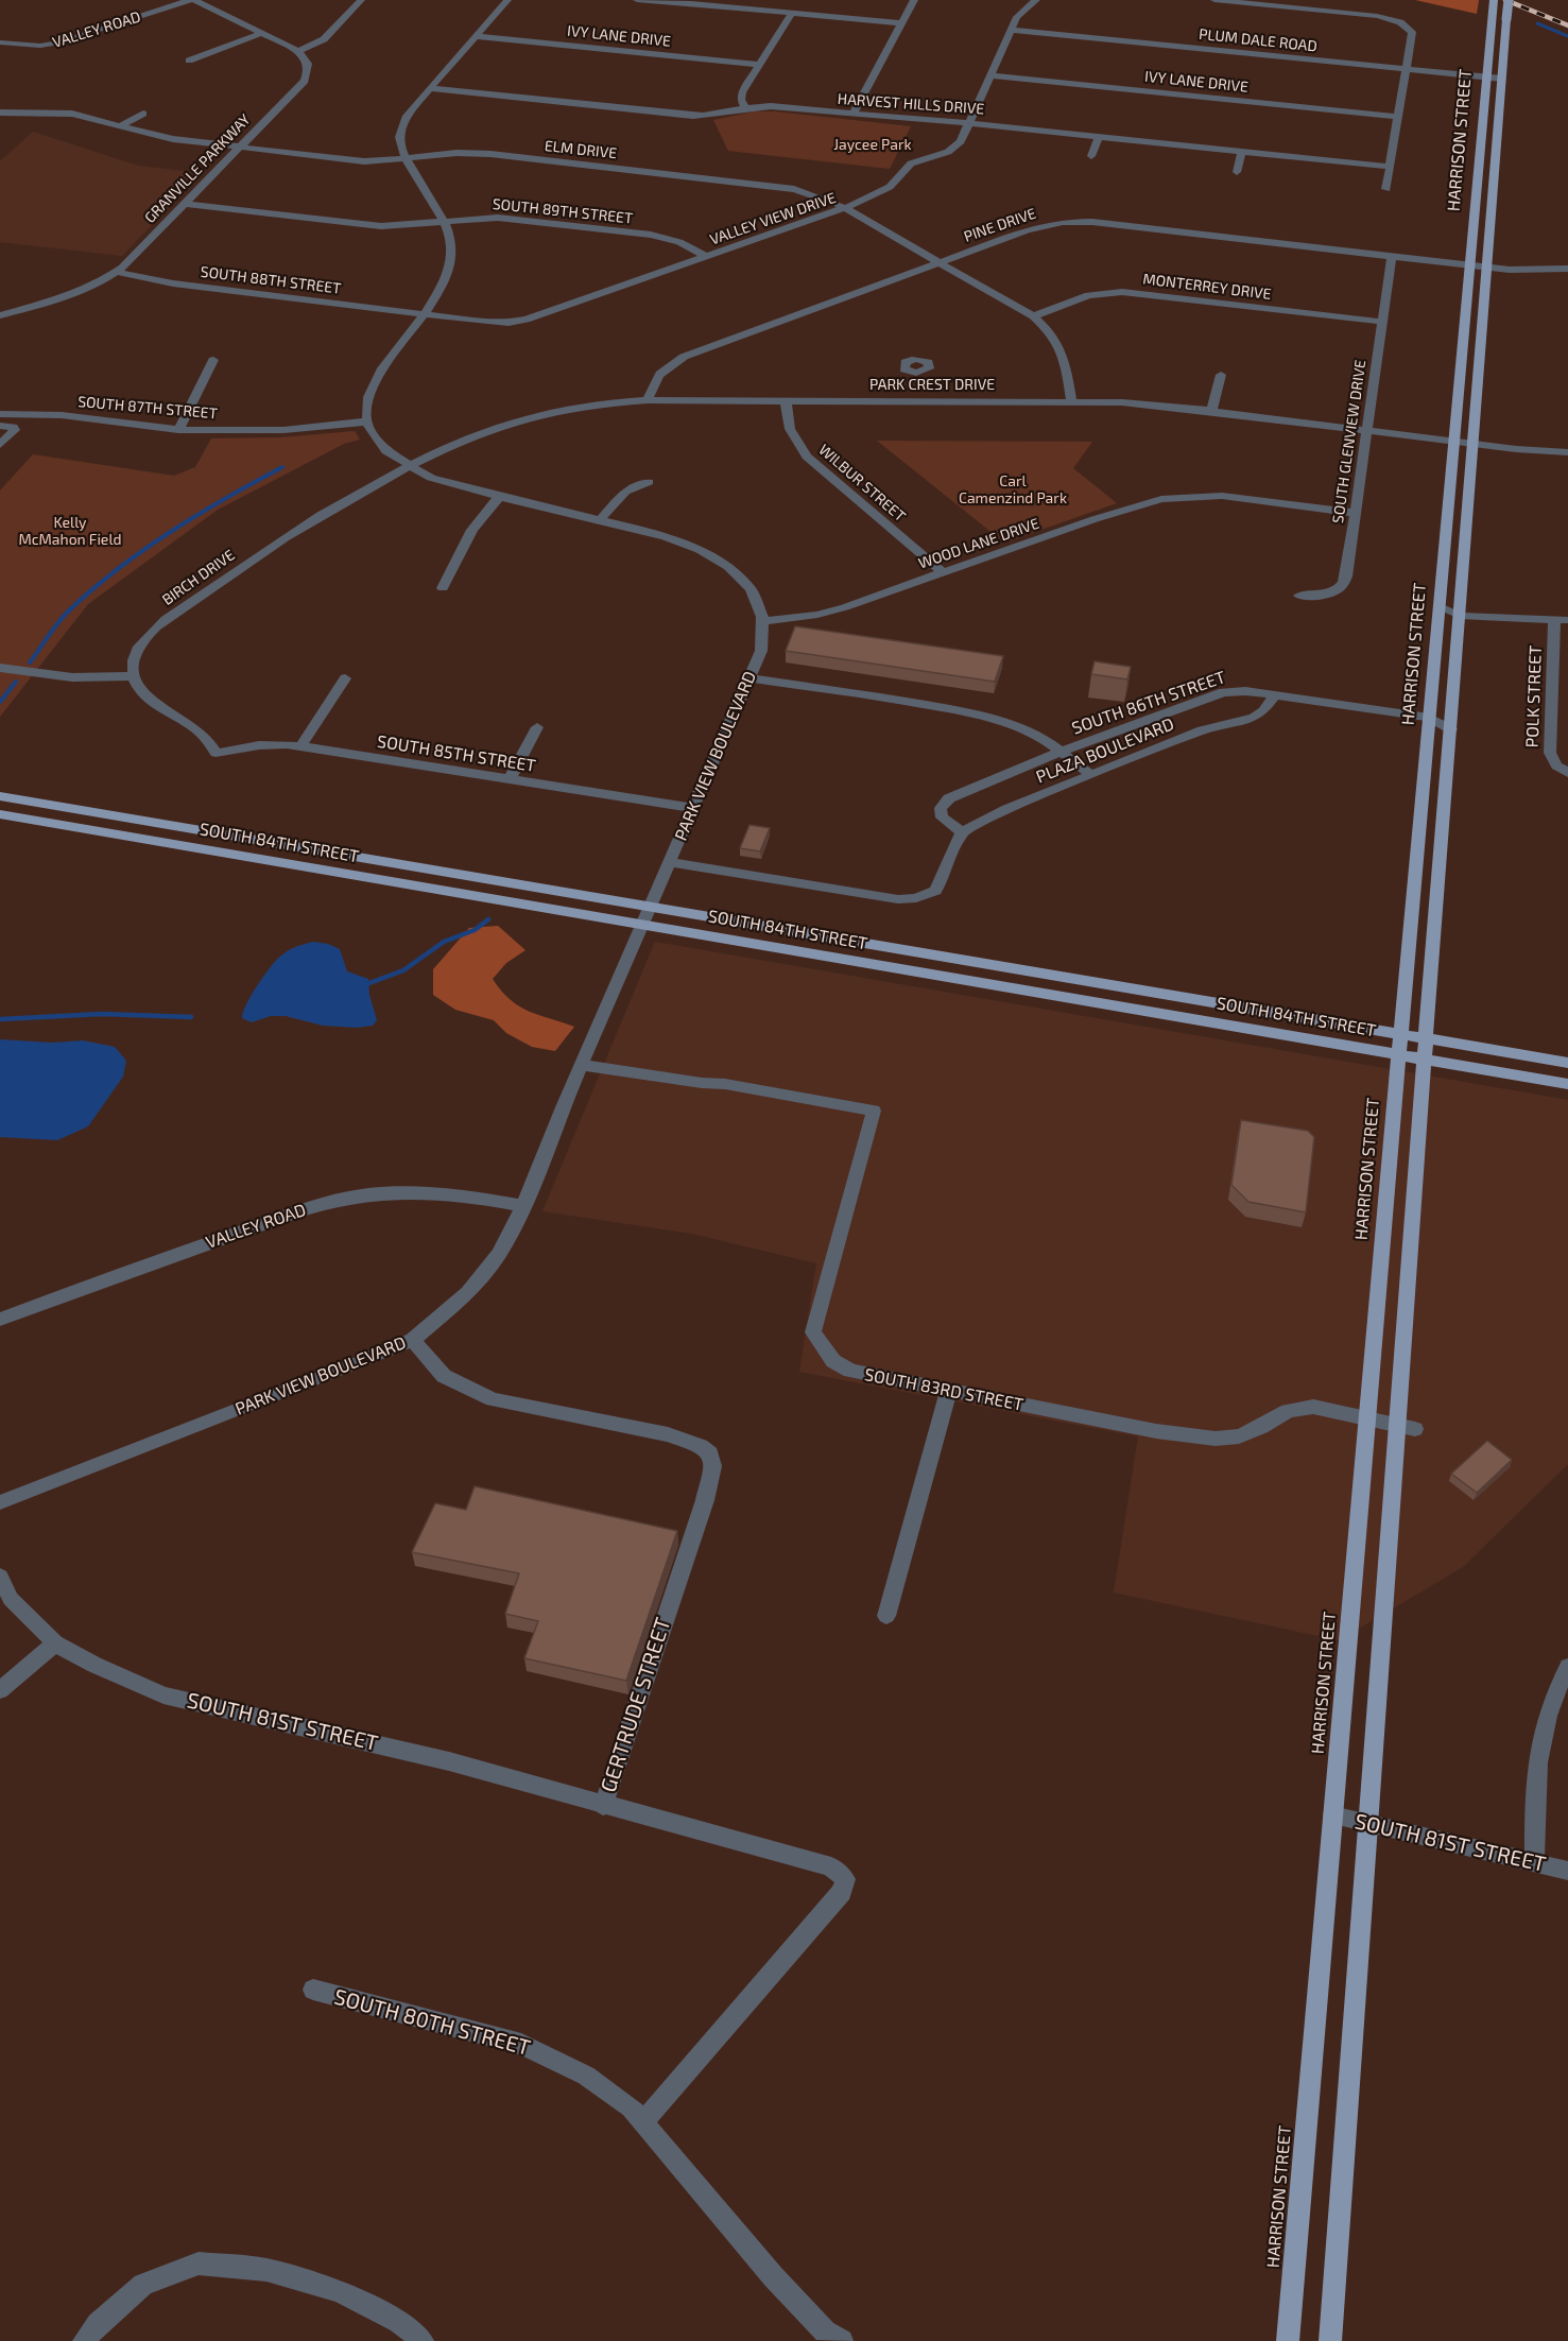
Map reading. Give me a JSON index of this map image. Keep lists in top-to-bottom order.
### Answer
{
  "streets": {
    "main road": ["HARRISON STREET", "SOUTH 84TH STREET"],
    "street": [
      "VALLEY ROAD",
      "IVY LANE DRIVE",
      "PLUM DALE ROAD",
      "HARVEST HILLS DRIVE",
      "ELM DRIVE",
      "GRANVILLE PARKWAY",
      "SOUTH 89TH STREET",
      "VALLEY VIEW DRIVE",
      "PINE DRIVE",
      "SOUTH 88TH STREET",
      "MONTERREY DRIVE",
      "PARK CREST DRIVE",
      "SOUTH 87TH STREET",
      "SOUTH GLENVIEW DRIVE",
      "WILBUR STREET",
      "WOOD LANE DRIVE",
      "BIRCH DRIVE",
      "POLK STREET",
      "SOUTH 86TH STREET",
      "PLAZA BOULEVARD",
      "SOUTH 85TH STREET",
      "PARK VIEW BOULEVARD",
      "SOUTH 83RD STREET",
      "GERTRUDE STREET",
      "SOUTH 81ST STREET",
      "SOUTH 80TH STREET"
    ]
  },
  "crossings": [
    ["VALLEY ROAD", "PARK VIEW BOULEVARD"],
    ["IVY LANE DRIVE", "VALLEY VIEW DRIVE"],
    ["PLUM DALE ROAD", "HARRISON STREET"],
    ["PLUM DALE ROAD", "VALLEY VIEW DRIVE"],
    ["HARVEST HILLS DRIVE", "VALLEY VIEW DRIVE"],
    ["HARRISON STREET", "PINE DRIVE"],
    ["HARRISON STREET", "PARK CREST DRIVE"],
    ["HARRISON STREET", "SOUTH 86TH STREET"],
    ["HARRISON STREET", "SOUTH 84TH STREET"],
    ["HARRISON STREET", "SOUTH 83RD STREET"],
    ["HARRISON STREET", "SOUTH 81ST STREET"],
    ["ELM DRIVE", "GRANVILLE PARKWAY"],
    ["ELM DRIVE", "VALLEY VIEW DRIVE"],
    ["ELM DRIVE", "PINE DRIVE"],
    ["ELM DRIVE", "MONTERREY DRIVE"],
    ["ELM DRIVE", "PARK CREST DRIVE"],
    ["GRANVILLE PARKWAY", "SOUTH 89TH STREET"],
    ["GRANVILLE PARKWAY", "SOUTH 88TH STREET"],
    ["SOUTH 89TH STREET", "VALLEY VIEW DRIVE"],
    ["VALLEY VIEW DRIVE", "SOUTH 88TH STREET"],
    ["PINE DRIVE", "PARK CREST DRIVE"],
    ["PINE DRIVE", "SOUTH GLENVIEW DRIVE"],
    ["MONTERREY DRIVE", "SOUTH GLENVIEW DRIVE"],
    ["PARK CREST DRIVE", "SOUTH GLENVIEW DRIVE"],
    ["PARK CREST DRIVE", "WILBUR STREET"],
    ["PARK CREST DRIVE", "BIRCH DRIVE"],
    ["SOUTH GLENVIEW DRIVE", "WOOD LANE DRIVE"],
    ["WILBUR STREET", "WOOD LANE DRIVE"],
    ["WOOD LANE DRIVE", "PARK VIEW BOULEVARD"],
    ["BIRCH DRIVE", "SOUTH 85TH STREET"],
    ["SOUTH 86TH STREET", "PLAZA BOULEVARD"],
    ["SOUTH 86TH STREET", "PARK VIEW BOULEVARD"],
    ["SOUTH 85TH STREET", "PARK VIEW BOULEVARD"],
    ["PARK VIEW BOULEVARD", "SOUTH 84TH STREET"],
    ["PARK VIEW BOULEVARD", "SOUTH 83RD STREET"],
    ["PARK VIEW BOULEVARD", "GERTRUDE STREET"],
    ["GERTRUDE STREET", "SOUTH 81ST STREET"],
    ["GERTRUDE STREET", "SOUTH 80TH STREET"]
  ],
  "parks": ["Jaycee Park", "Carl Camenzind Park", "Kelly McMahon Field"]
}
